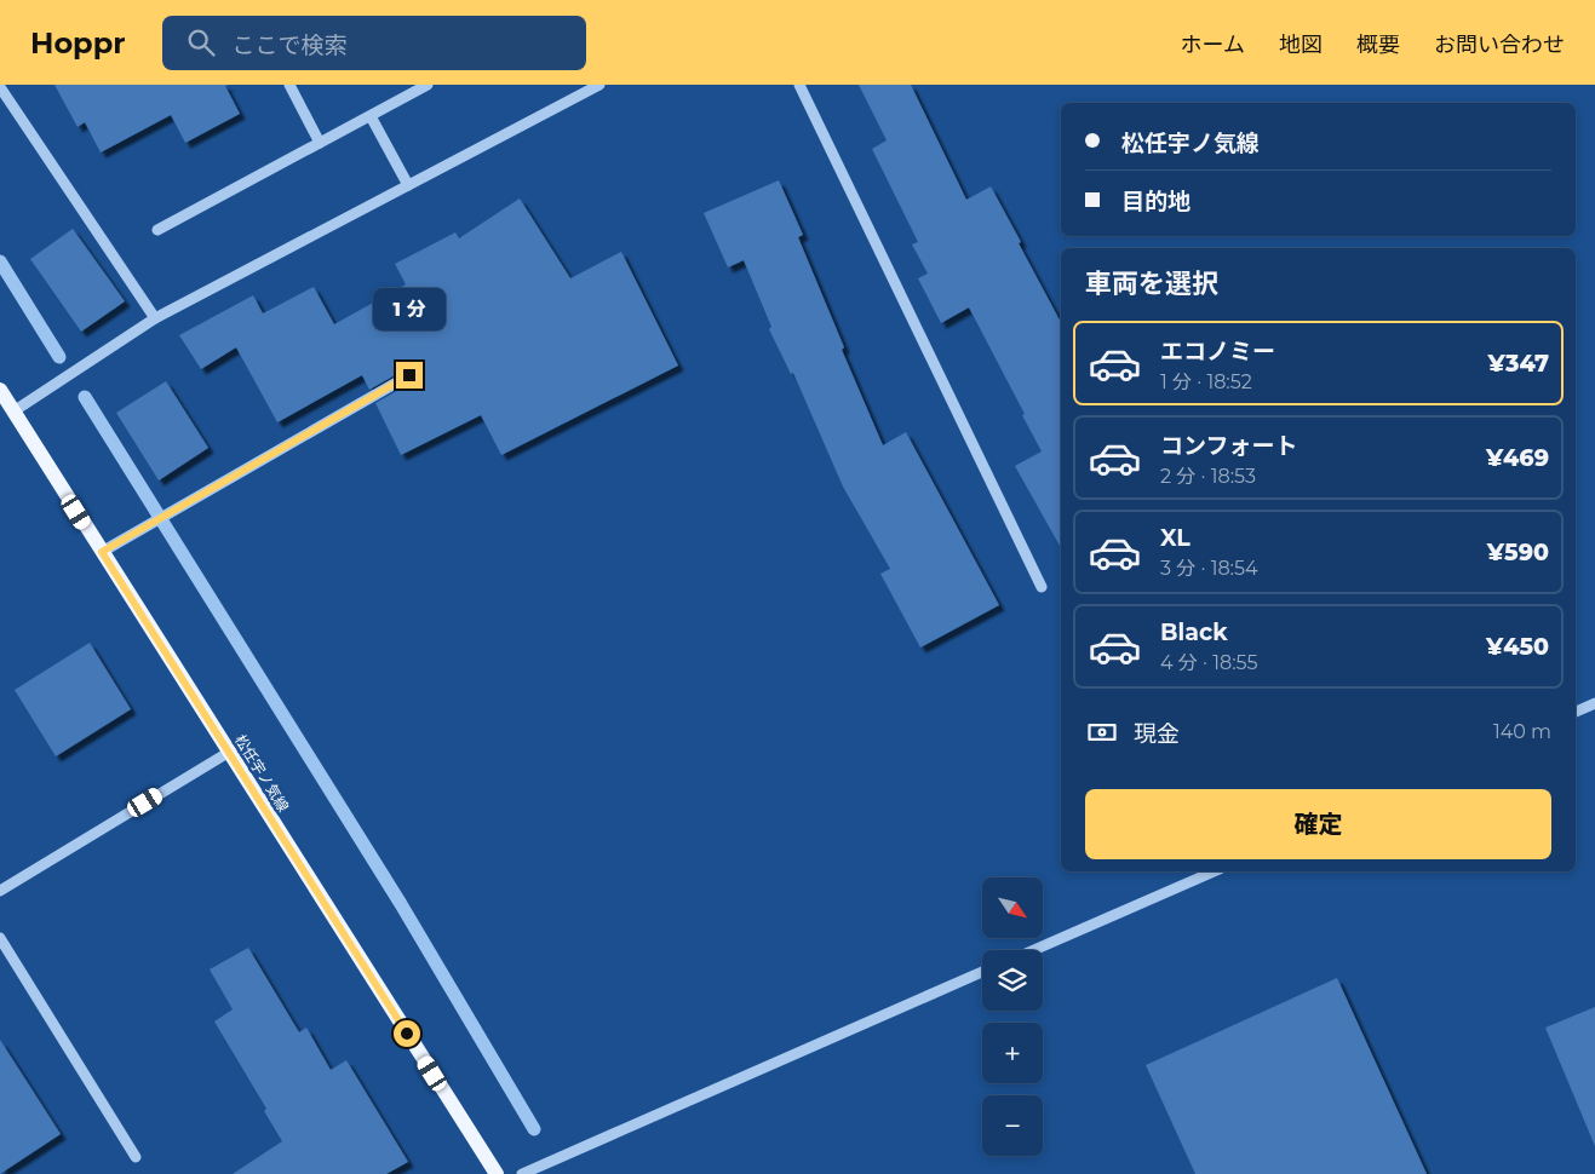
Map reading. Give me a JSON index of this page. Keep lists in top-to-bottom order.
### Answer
{
  "streets": {
    "main road": ["松任宇ノ気線"]
  },
  "north": "bottom right",
  "page": {
    "header": "Hoppr",
    "search": "ここで検索",
    "nav": [
      "ホーム",
      "地図",
      "概要",
      "お問い合わせ"
    ],
    "banner": ["松任宇ノ気線", "目的地"],
    "heading": "車両を選択",
    "bubble": "1 分",
    "list": [
      {
        "name": "エコノミー",
        "note": "1 分 · 18:52",
        "value": "¥347"
      },
      {
        "name": "コンフォート",
        "note": "2 分 · 18:53",
        "value": "¥469"
      },
      {
        "name": "XL",
        "note": "3 分 · 18:54",
        "value": "¥590"
      },
      {
        "name": "Black",
        "note": "4 分 · 18:55",
        "value": "¥450"
      }
    ],
    "pay": ["現金", "140 m"],
    "buttons": "確定",
    "map_buttons": ["+", "−"]
  }
}
